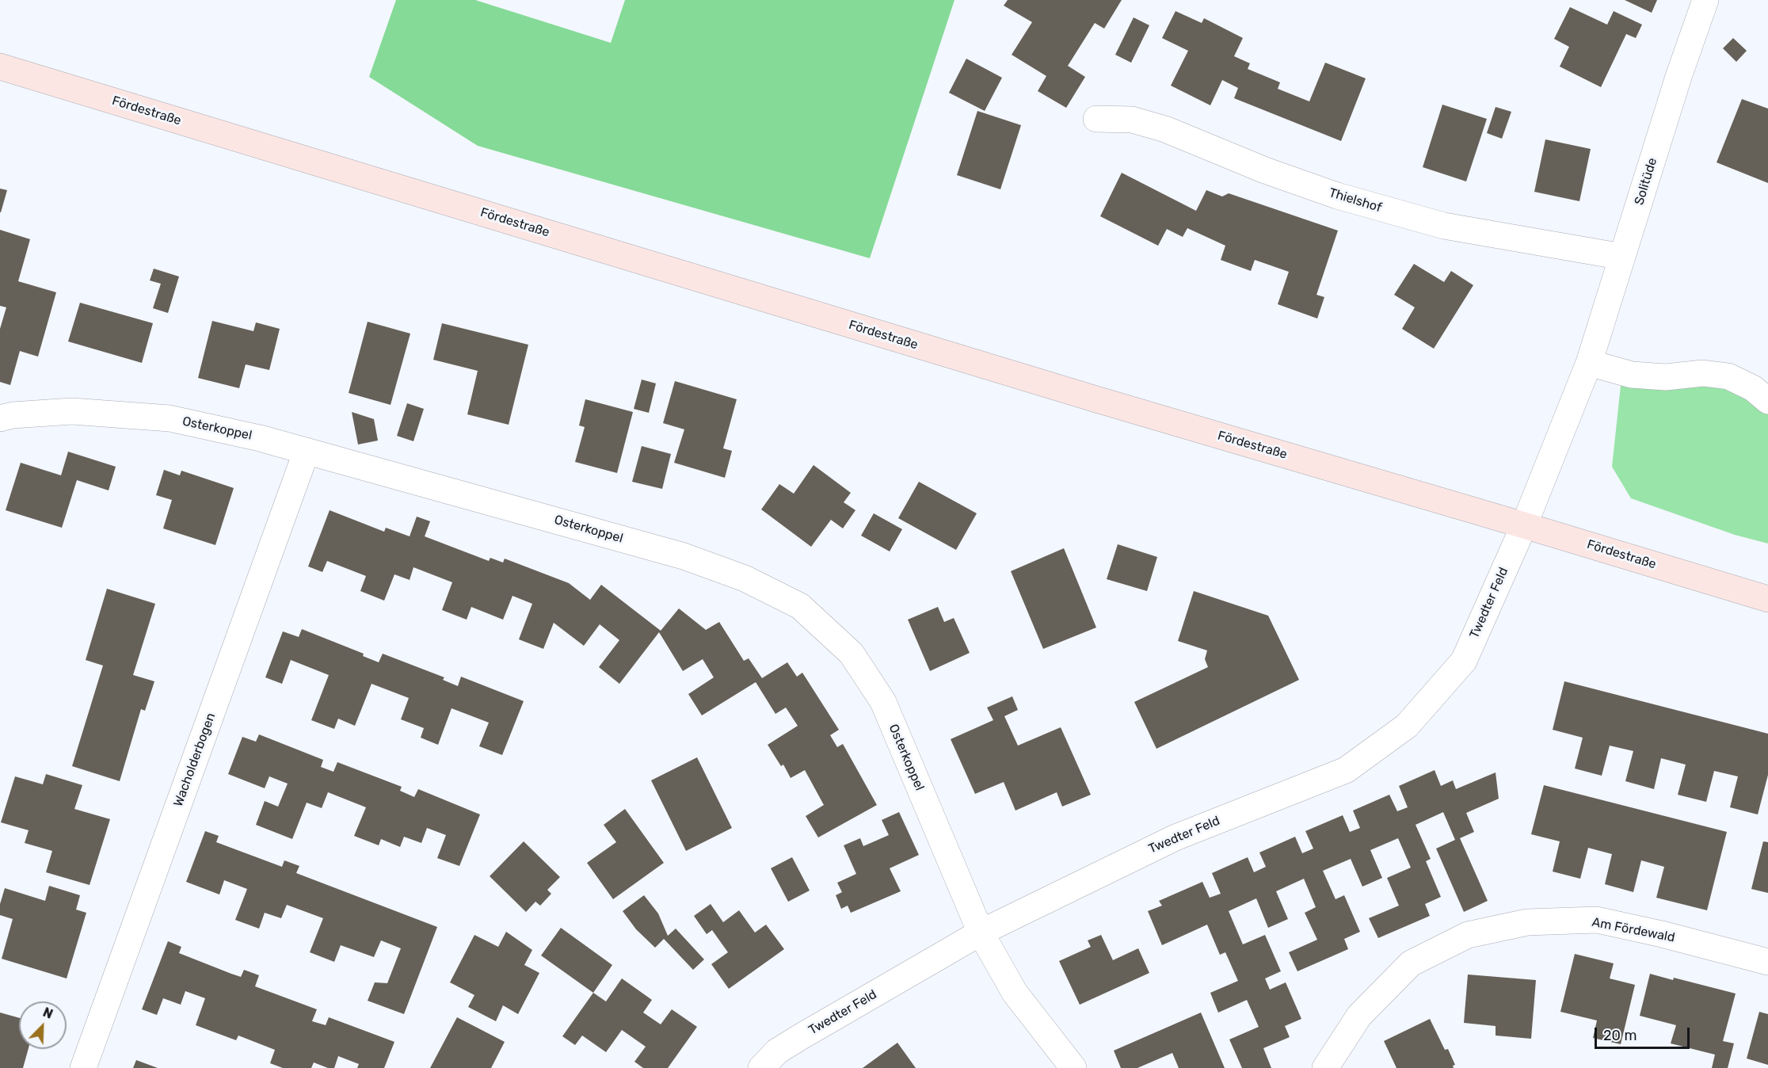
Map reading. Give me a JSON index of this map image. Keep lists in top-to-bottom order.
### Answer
{
  "streets": {
    "main road": ["Fördestraße"],
    "street": [
      "Solitüde",
      "Thielshof",
      "Osterkoppel",
      "Twedter Feld",
      "Wacholderbogen",
      "Am Fördewald"
    ]
  },
  "crossings": [
    ["Fördestraße", "Solitüde"],
    ["Fördestraße", "Twedter Feld"],
    ["Solitüde", "Thielshof"],
    ["Solitüde", "Twedter Feld"],
    ["Osterkoppel", "Twedter Feld"],
    ["Osterkoppel", "Wacholderbogen"]
  ],
  "scale_bar": "20 m",
  "north": "top right"
}
